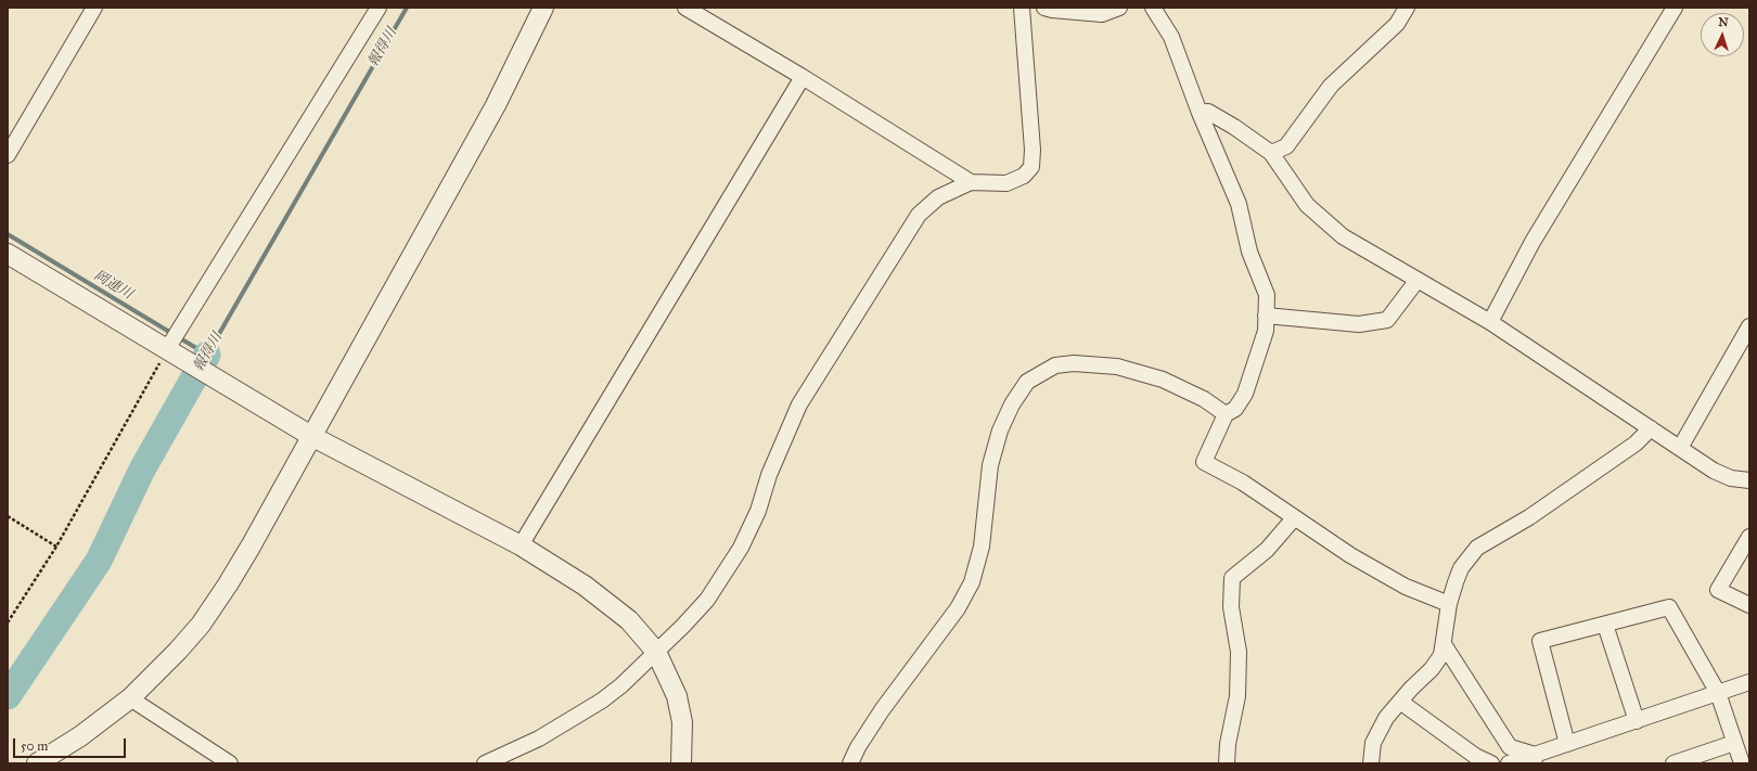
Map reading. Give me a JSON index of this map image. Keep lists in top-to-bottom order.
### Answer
{
  "water": ["報得川", "岡連川"],
  "scale_bar": "50 m",
  "north": "top"
}
